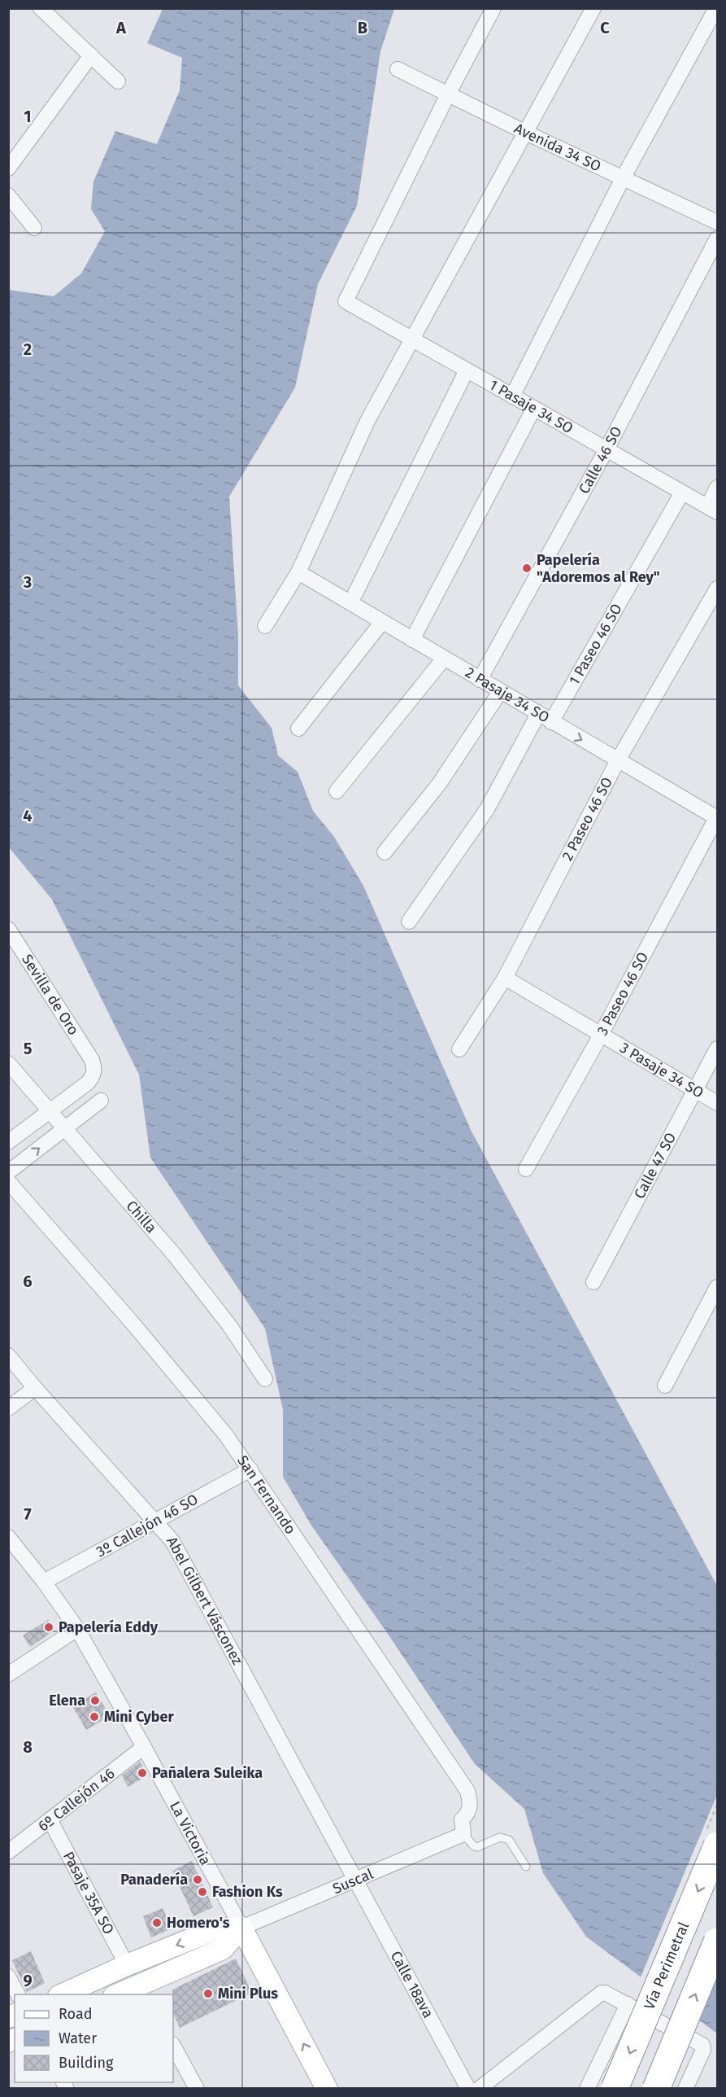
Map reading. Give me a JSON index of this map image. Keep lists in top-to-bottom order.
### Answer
{
  "streets": {
    "highway": ["Vía Perimetral"],
    "main road": ["La Victoria"],
    "street": [
      "Avenida 34 SO",
      "1 Pasaje 34 SO",
      "Calle 46 SO",
      "1 Paseo 46 SO",
      "2 Pasaje 34 SO",
      "2 Paseo 46 SO",
      "3 Paseo 46 SO",
      "Sevilla de Oro",
      "3 Pasaje 34 SO",
      "Calle 47 SO",
      "Chilla",
      "San Fernando",
      "3º Callejón 46 SO",
      "Abel Gilbert Vásconez",
      "6º Callejón 46",
      "Suscal",
      "Pasaje 35A SO",
      "Calle 18ava"
    ]
  },
  "crossings": [
    ["Avenida 34 SO", "1 Pasaje 34 SO"],
    ["1 Pasaje 34 SO", "Calle 46 SO"],
    ["1 Pasaje 34 SO", "1 Paseo 46 SO"],
    ["Calle 46 SO", "2 Pasaje 34 SO"],
    ["1 Paseo 46 SO", "2 Pasaje 34 SO"],
    ["2 Pasaje 34 SO", "2 Paseo 46 SO"],
    ["2 Pasaje 34 SO", "3 Paseo 46 SO"],
    ["2 Paseo 46 SO", "3 Pasaje 34 SO"],
    ["3 Paseo 46 SO", "3 Pasaje 34 SO"],
    ["Sevilla de Oro", "Chilla"],
    ["3 Pasaje 34 SO", "Calle 47 SO"],
    ["San Fernando", "3º Callejón 46 SO"],
    ["San Fernando", "Suscal"],
    ["3º Callejón 46 SO", "Abel Gilbert Vásconez"],
    ["3º Callejón 46 SO", "La Victoria"],
    ["Abel Gilbert Vásconez", "Suscal"],
    ["Abel Gilbert Vásconez", "Calle 18ava"],
    ["6º Callejón 46", "La Victoria"],
    ["6º Callejón 46", "Pasaje 35A SO"],
    ["La Victoria", "Suscal"],
    ["Suscal", "Calle 18ava"]
  ],
  "places": [
    "Papelería \"Adoremos al Rey\"",
    "Papelería Eddy",
    "Elena",
    "Mini Cyber",
    "Pañalera Suleika",
    "Panadería",
    "Fashion Ks",
    "Homero's",
    "Mini Plus"
  ],
  "legend": ["Road", "Water", "Building"],
  "grid": {
    "columns": ["A", "B", "C"],
    "rows": [
      "1",
      "2",
      "3",
      "4",
      "5",
      "6",
      "7",
      "8",
      "9"
    ]
  }
}
